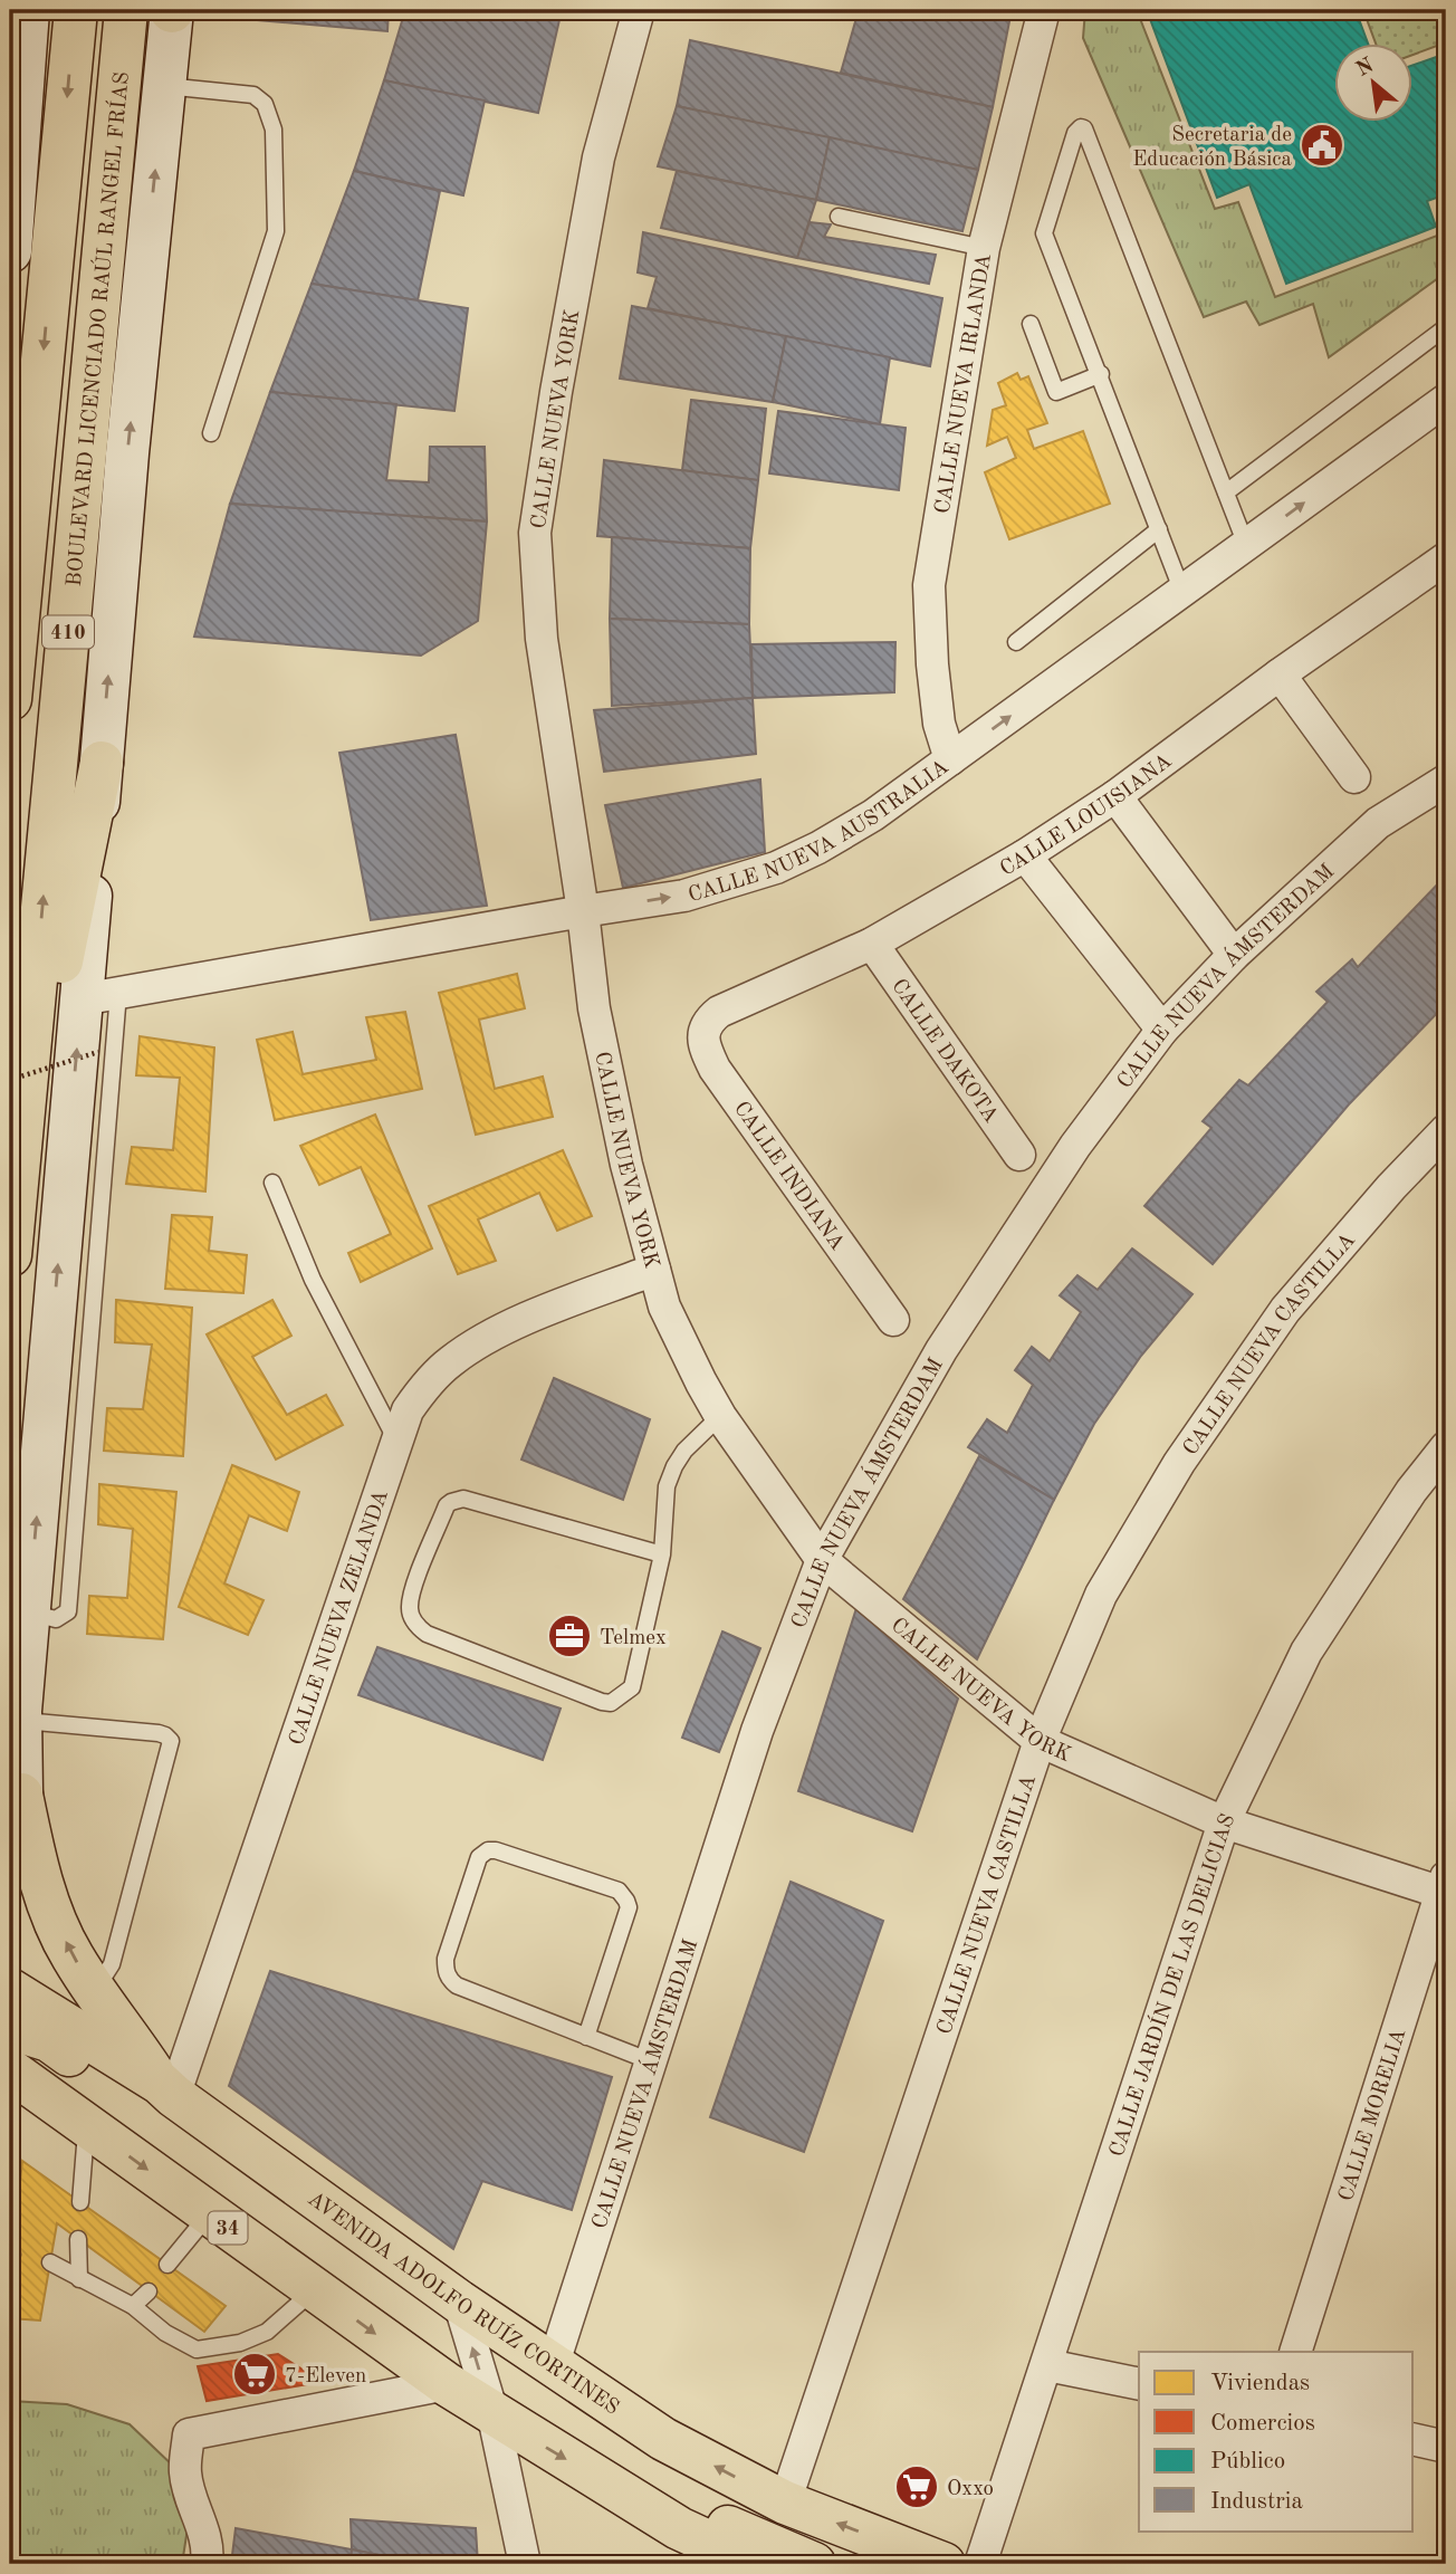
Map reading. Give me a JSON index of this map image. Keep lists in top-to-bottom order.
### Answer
{
  "streets": {
    "main road": [
      "BOULEVARD LICENCIADO RAÚL RANGEL FRÍAS",
      "410",
      "34",
      "AVENIDA ADOLFO RUÍZ CORTINES"
    ],
    "street": [
      "CALLE NUEVA IRLANDA",
      "CALLE NUEVA YORK",
      "CALLE LOUISIANA",
      "CALLE NUEVA AUSTRALIA",
      "CALLE NUEVA ÁMSTERDAM",
      "CALLE DAKOTA",
      "CALLE INDIANA",
      "CALLE NUEVA CASTILLA",
      "CALLE NUEVA ZELANDA",
      "CALLE JARDÍN DE LAS DELICIAS",
      "CALLE MORELIA"
    ]
  },
  "crossings": [
    ["CALLE NUEVA IRLANDA", "CALLE NUEVA AUSTRALIA"],
    ["CALLE NUEVA YORK", "CALLE NUEVA AUSTRALIA"],
    ["CALLE NUEVA YORK", "CALLE NUEVA ÁMSTERDAM"],
    ["CALLE NUEVA YORK", "CALLE NUEVA CASTILLA"],
    ["CALLE NUEVA YORK", "CALLE NUEVA ZELANDA"],
    ["CALLE NUEVA YORK", "CALLE JARDÍN DE LAS DELICIAS"],
    ["CALLE NUEVA YORK", "CALLE MORELIA"],
    ["CALLE LOUISIANA", "CALLE DAKOTA"],
    ["CALLE LOUISIANA", "CALLE INDIANA"],
    ["CALLE NUEVA ÁMSTERDAM", "AVENIDA ADOLFO RUÍZ CORTINES"],
    ["CALLE NUEVA CASTILLA", "AVENIDA ADOLFO RUÍZ CORTINES"],
    ["CALLE NUEVA ZELANDA", "AVENIDA ADOLFO RUÍZ CORTINES"]
  ],
  "one_way": ["CALLE NUEVA AUSTRALIA"],
  "places": {
    "public building": ["Secretaria de Educación Básica"],
    "office": ["Telmex"],
    "supermarket": ["7-Eleven", "Oxxo"]
  },
  "legend": [
    "Viviendas",
    "Comercios",
    "Público",
    "Industria"
  ],
  "north": "top left"
}
